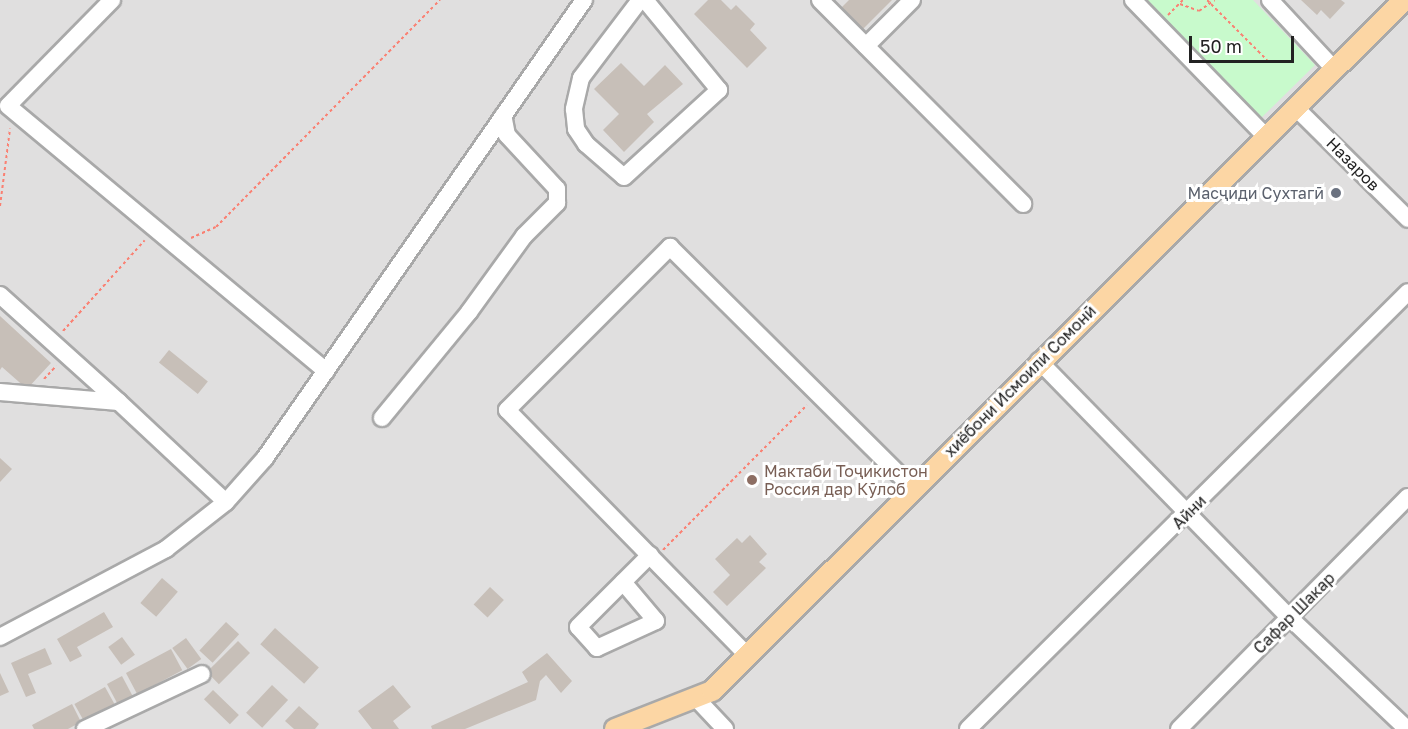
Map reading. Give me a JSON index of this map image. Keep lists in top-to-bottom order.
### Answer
{
  "streets": {
    "main road": ["хиёбони Исмоили Сомонӣ"],
    "street": ["Назаров", "Айни", "Сафар Шакар"]
  },
  "crossings": [
    ["Назаров", "хиёбони Исмоили Сомонӣ"]
  ],
  "places": ["Масҷиди Сухтагӣ", "Мактаби Тоҷикистон Россия дар Кӯлоб"],
  "scale_bar": "50 m"
}
